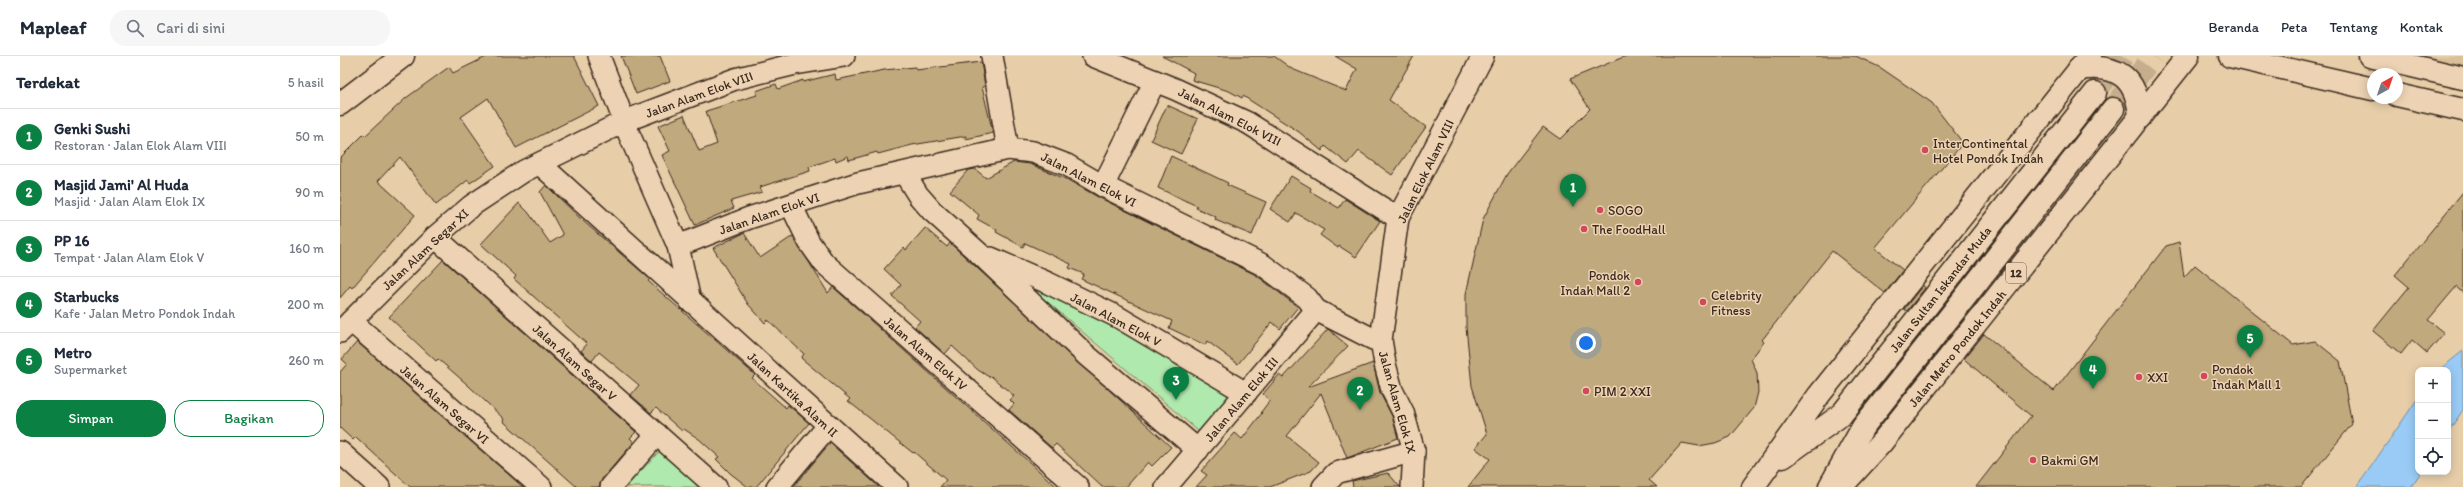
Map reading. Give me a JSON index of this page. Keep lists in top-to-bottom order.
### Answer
{
  "streets": {
    "main road": ["12", "Jalan Sultan Iskandar Muda", "Jalan Metro Pondok Indah"],
    "street": [
      "Jalan Alam Elok VIII",
      "Jalan Elok Alam VIII",
      "Jalan Alam Elok VI",
      "Jalan Alam Segar XI",
      "Jalan Alam Elok V",
      "Jalan Alam Elok IV",
      "Jalan Alam Segar V",
      "Jalan Kartika Alam II",
      "Jalan Alam Elok III",
      "Jalan Alam Elok IX",
      "Jalan Alam Segar VI"
    ]
  },
  "crossings": [
    ["Jalan Alam Elok VIII", "Jalan Elok Alam VIII"],
    ["Jalan Alam Elok VIII", "Jalan Alam Segar XI"],
    ["Jalan Elok Alam VIII", "Jalan Alam Elok VI"],
    ["Jalan Elok Alam VIII", "Jalan Alam Elok IX"],
    ["Jalan Alam Elok VI", "Jalan Alam Elok V"],
    ["Jalan Alam Elok VI", "Jalan Alam Elok IV"],
    ["Jalan Alam Elok VI", "Jalan Alam Elok III"],
    ["Jalan Alam Elok VI", "Jalan Alam Elok IX"],
    ["Jalan Alam Segar XI", "Jalan Alam Segar V"],
    ["Jalan Alam Segar XI", "Jalan Kartika Alam II"],
    ["Jalan Alam Segar XI", "Jalan Alam Segar VI"],
    ["Jalan Alam Elok V", "Jalan Alam Elok III"]
  ],
  "places": [
    "InterContinental Hotel Pondok Indah",
    "SOGO",
    "The FoodHall",
    "Pondok Indah Mall 2",
    "Celebrity Fitness",
    "Pondok Indah Mall 1",
    "XXI",
    "PIM 2 XXI",
    "Bakmi GM"
  ],
  "north": "top right",
  "page": {
    "header": "Mapleaf",
    "search": "Cari di sini",
    "nav": [
      "Beranda",
      "Peta",
      "Tentang",
      "Kontak"
    ],
    "heading": ["Terdekat", "5 hasil"],
    "list": [
      {
        "mark": "1",
        "name": "Genki Sushi",
        "note": "Restoran · Jalan Elok Alam VIII",
        "value": "50 m"
      },
      {
        "mark": "2",
        "name": "Masjid Jami' Al Huda",
        "note": "Masjid · Jalan Alam Elok IX",
        "value": "90 m"
      },
      {
        "mark": "3",
        "name": "PP 16",
        "note": "Tempat · Jalan Alam Elok V",
        "value": "160 m"
      },
      {
        "mark": "4",
        "name": "Starbucks",
        "note": "Kafe · Jalan Metro Pondok Indah",
        "value": "200 m"
      },
      {
        "mark": "5",
        "name": "Metro",
        "note": "Supermarket",
        "value": "260 m"
      }
    ],
    "pins": [
      "1",
      "5",
      "4",
      "3",
      "2"
    ],
    "map_buttons": ["+", "−"],
    "buttons": ["Simpan", "Bagikan"]
  }
}
